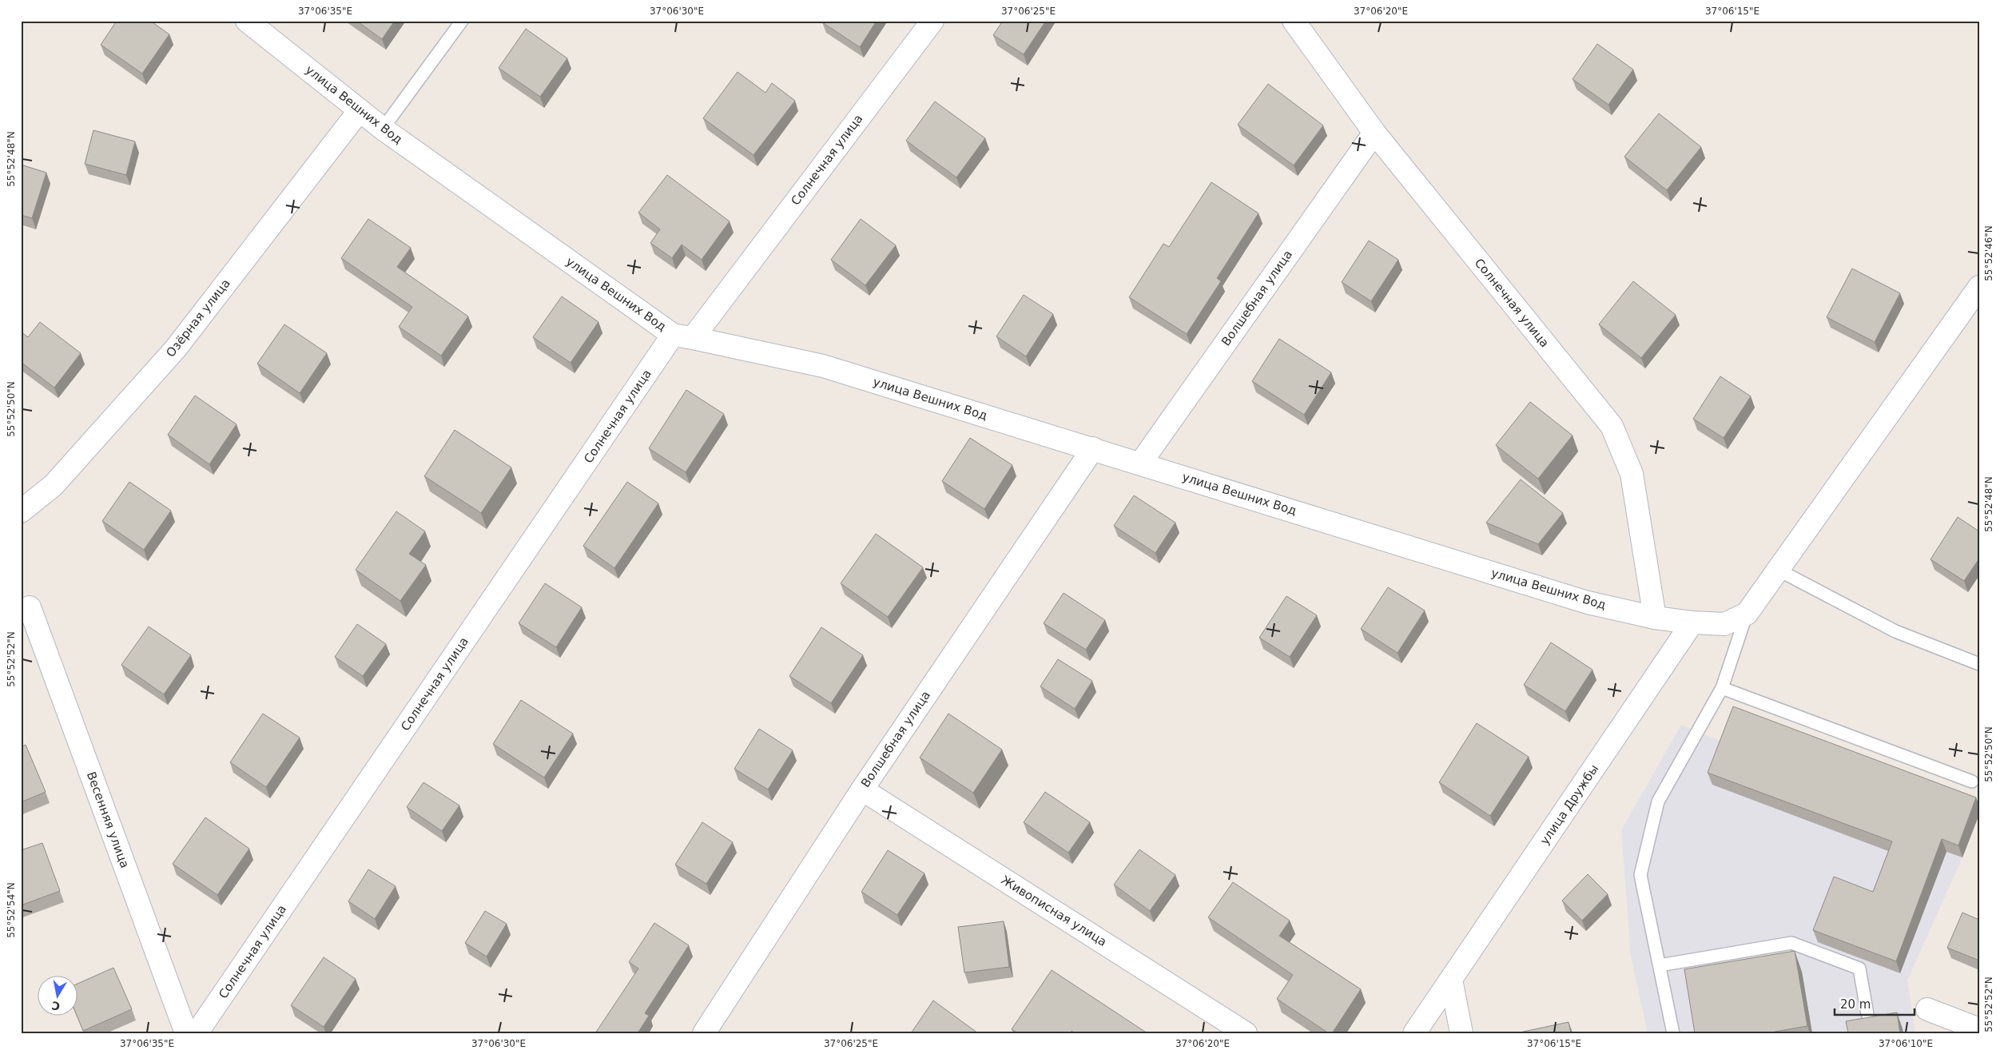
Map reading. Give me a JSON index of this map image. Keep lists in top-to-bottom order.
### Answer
{
  "streets": {
    "street": [
      "улица Вешних Вод",
      "Солнечная улица",
      "Волшебная улица",
      "Озёрная улица",
      "улица Дружбы",
      "Весенняя улица",
      "Живописная улица"
    ]
  },
  "crossings": [
    ["улица Вешних Вод", "Солнечная улица"],
    ["улица Вешних Вод", "Волшебная улица"],
    ["улица Вешних Вод", "Озёрная улица"],
    ["улица Вешних Вод", "улица Дружбы"],
    ["Солнечная улица", "Волшебная улица"],
    ["Волшебная улица", "Живописная улица"]
  ],
  "scale_bar": "20 m",
  "north": "bottom",
  "coordinates": [
    "37°06'35\"E",
    "37°06'30\"E",
    "37°06'25\"E",
    "37°06'20\"E",
    "37°06'15\"E",
    "55°52'48\"N",
    "55°52'46\"N",
    "55°52'50\"N",
    "55°52'52\"N",
    "55°52'54\"N",
    "37°06'10\"E"
  ]
}
